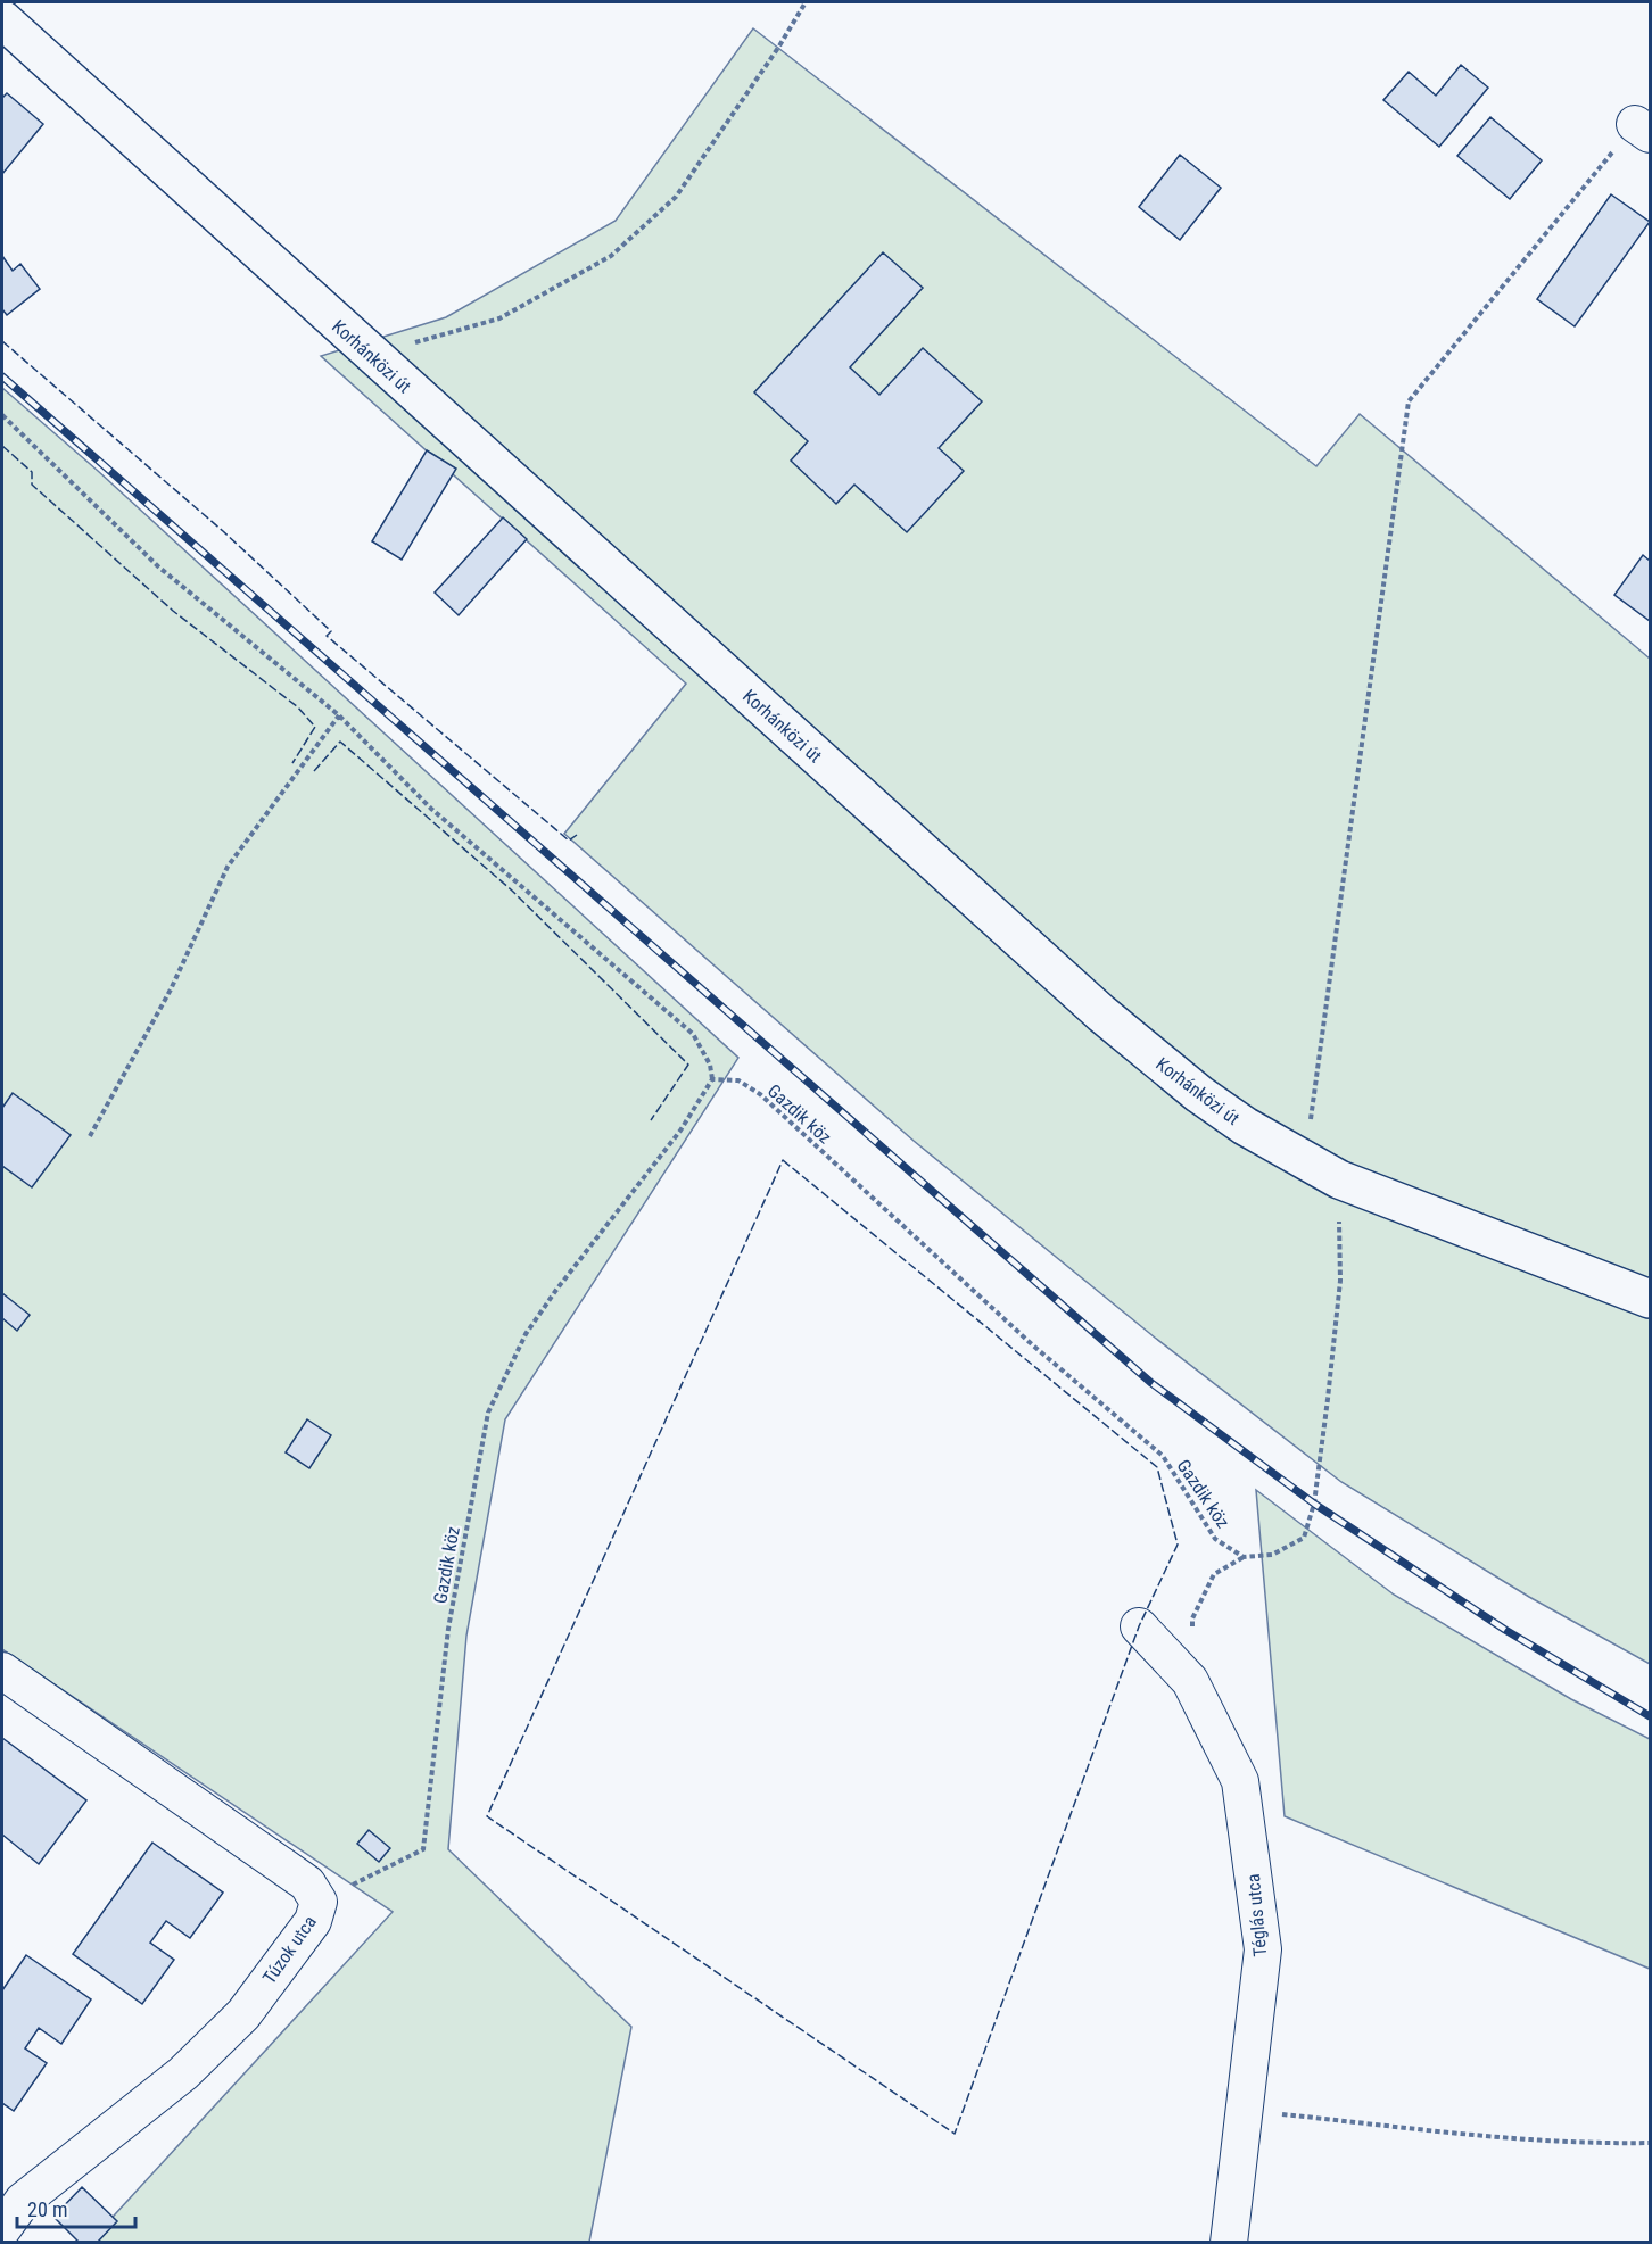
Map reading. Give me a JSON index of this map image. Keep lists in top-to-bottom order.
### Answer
{
  "streets": {
    "street": ["Korhánközi út", "Téglás utca", "Túzok utca"],
    "path": ["Gazdik köz"]
  },
  "crossings": [
    ["Gazdik köz", "Túzok utca"]
  ],
  "scale_bar": "20 m"
}
